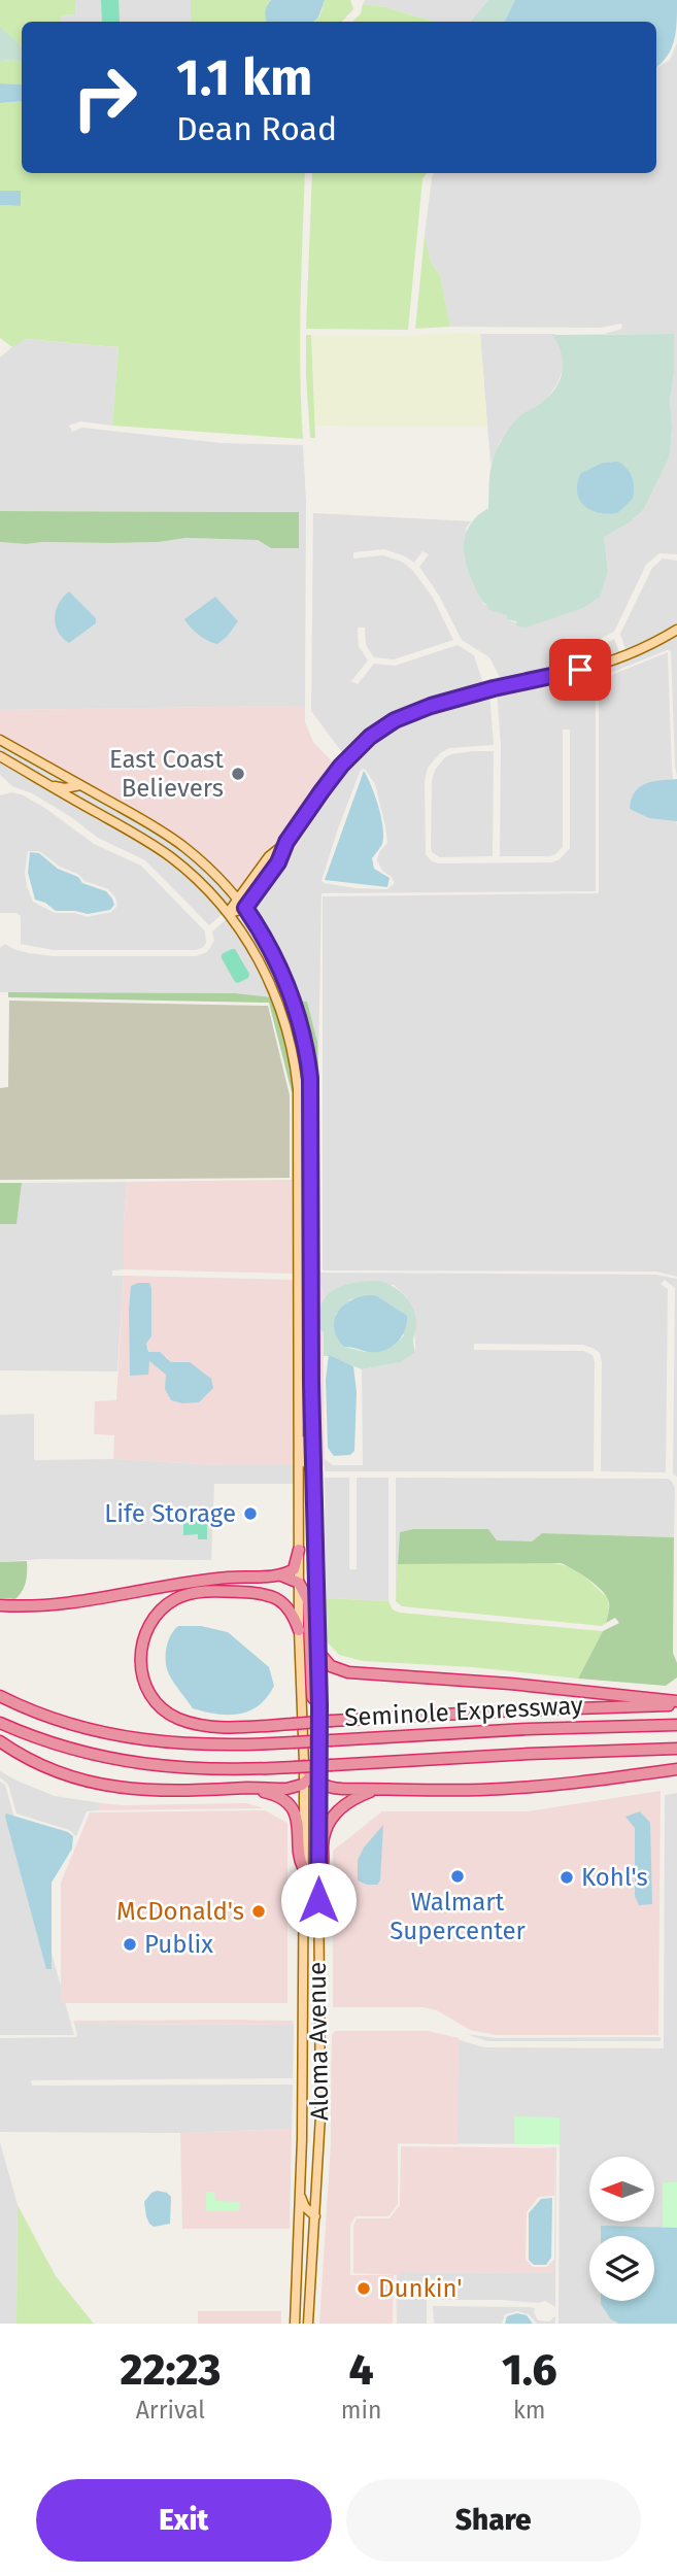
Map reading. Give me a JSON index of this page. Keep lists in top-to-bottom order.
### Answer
{
  "streets": {
    "highway": ["Seminole Expressway"],
    "main road": ["Aloma Avenue"]
  },
  "places": [
    "East Coast Believers",
    "Life Storage",
    "Walmart Supercenter",
    "Kohl's",
    "McDonald's",
    "Publix",
    "Dunkin'"
  ],
  "north": "left",
  "page": {
    "turn": ["1.1 km", "Dean Road"],
    "eta": [
      "22:23",
      "Arrival",
      "4",
      "min",
      "1.6",
      "km"
    ],
    "buttons": ["Exit", "Share"]
  }
}
